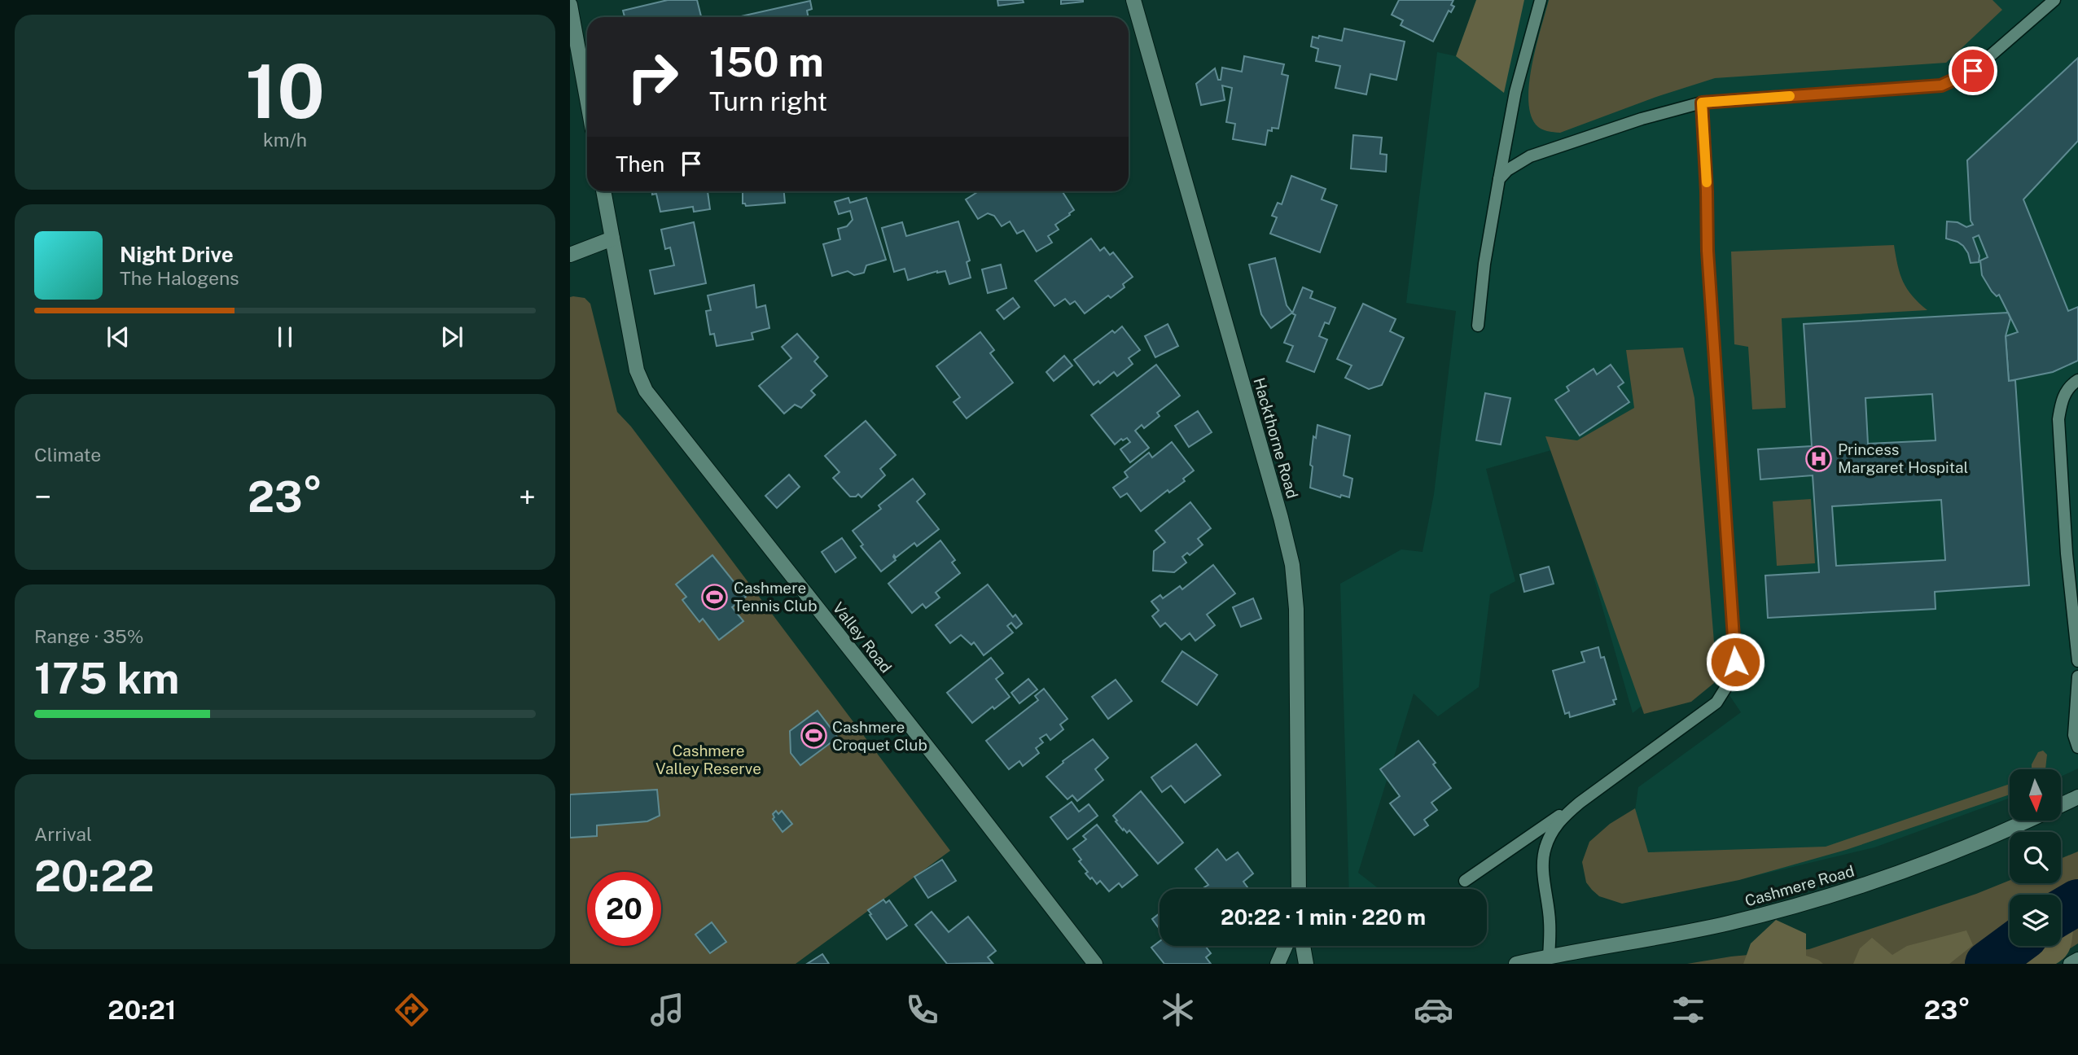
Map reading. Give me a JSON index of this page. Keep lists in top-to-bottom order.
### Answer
{
  "streets": {
    "street": ["Hackthorne Road", "Valley Road", "Cashmere Road"]
  },
  "parks": ["Cashmere Valley Reserve"],
  "places": {
    "hospital": ["Princess Margaret Hospital"],
    "sports": ["Cashmere Tennis Club", "Cashmere Croquet Club"]
  },
  "north": "bottom",
  "page": {
    "tile": [
      ["10", "km/h"],
      "Climate",
      ["Range · 35%", "175 km"],
      ["Arrival", "20:22"]
    ],
    "turn": ["150 m", "Turn right"],
    "then": "Then",
    "song": ["Night Drive", "The Halogens"],
    "heat": ["−", "23°", "+"],
    "limit": "20",
    "trip": "20:22 · 1 min · 220 m",
    "tabs": ["20:21", "23°"]
  }
}
